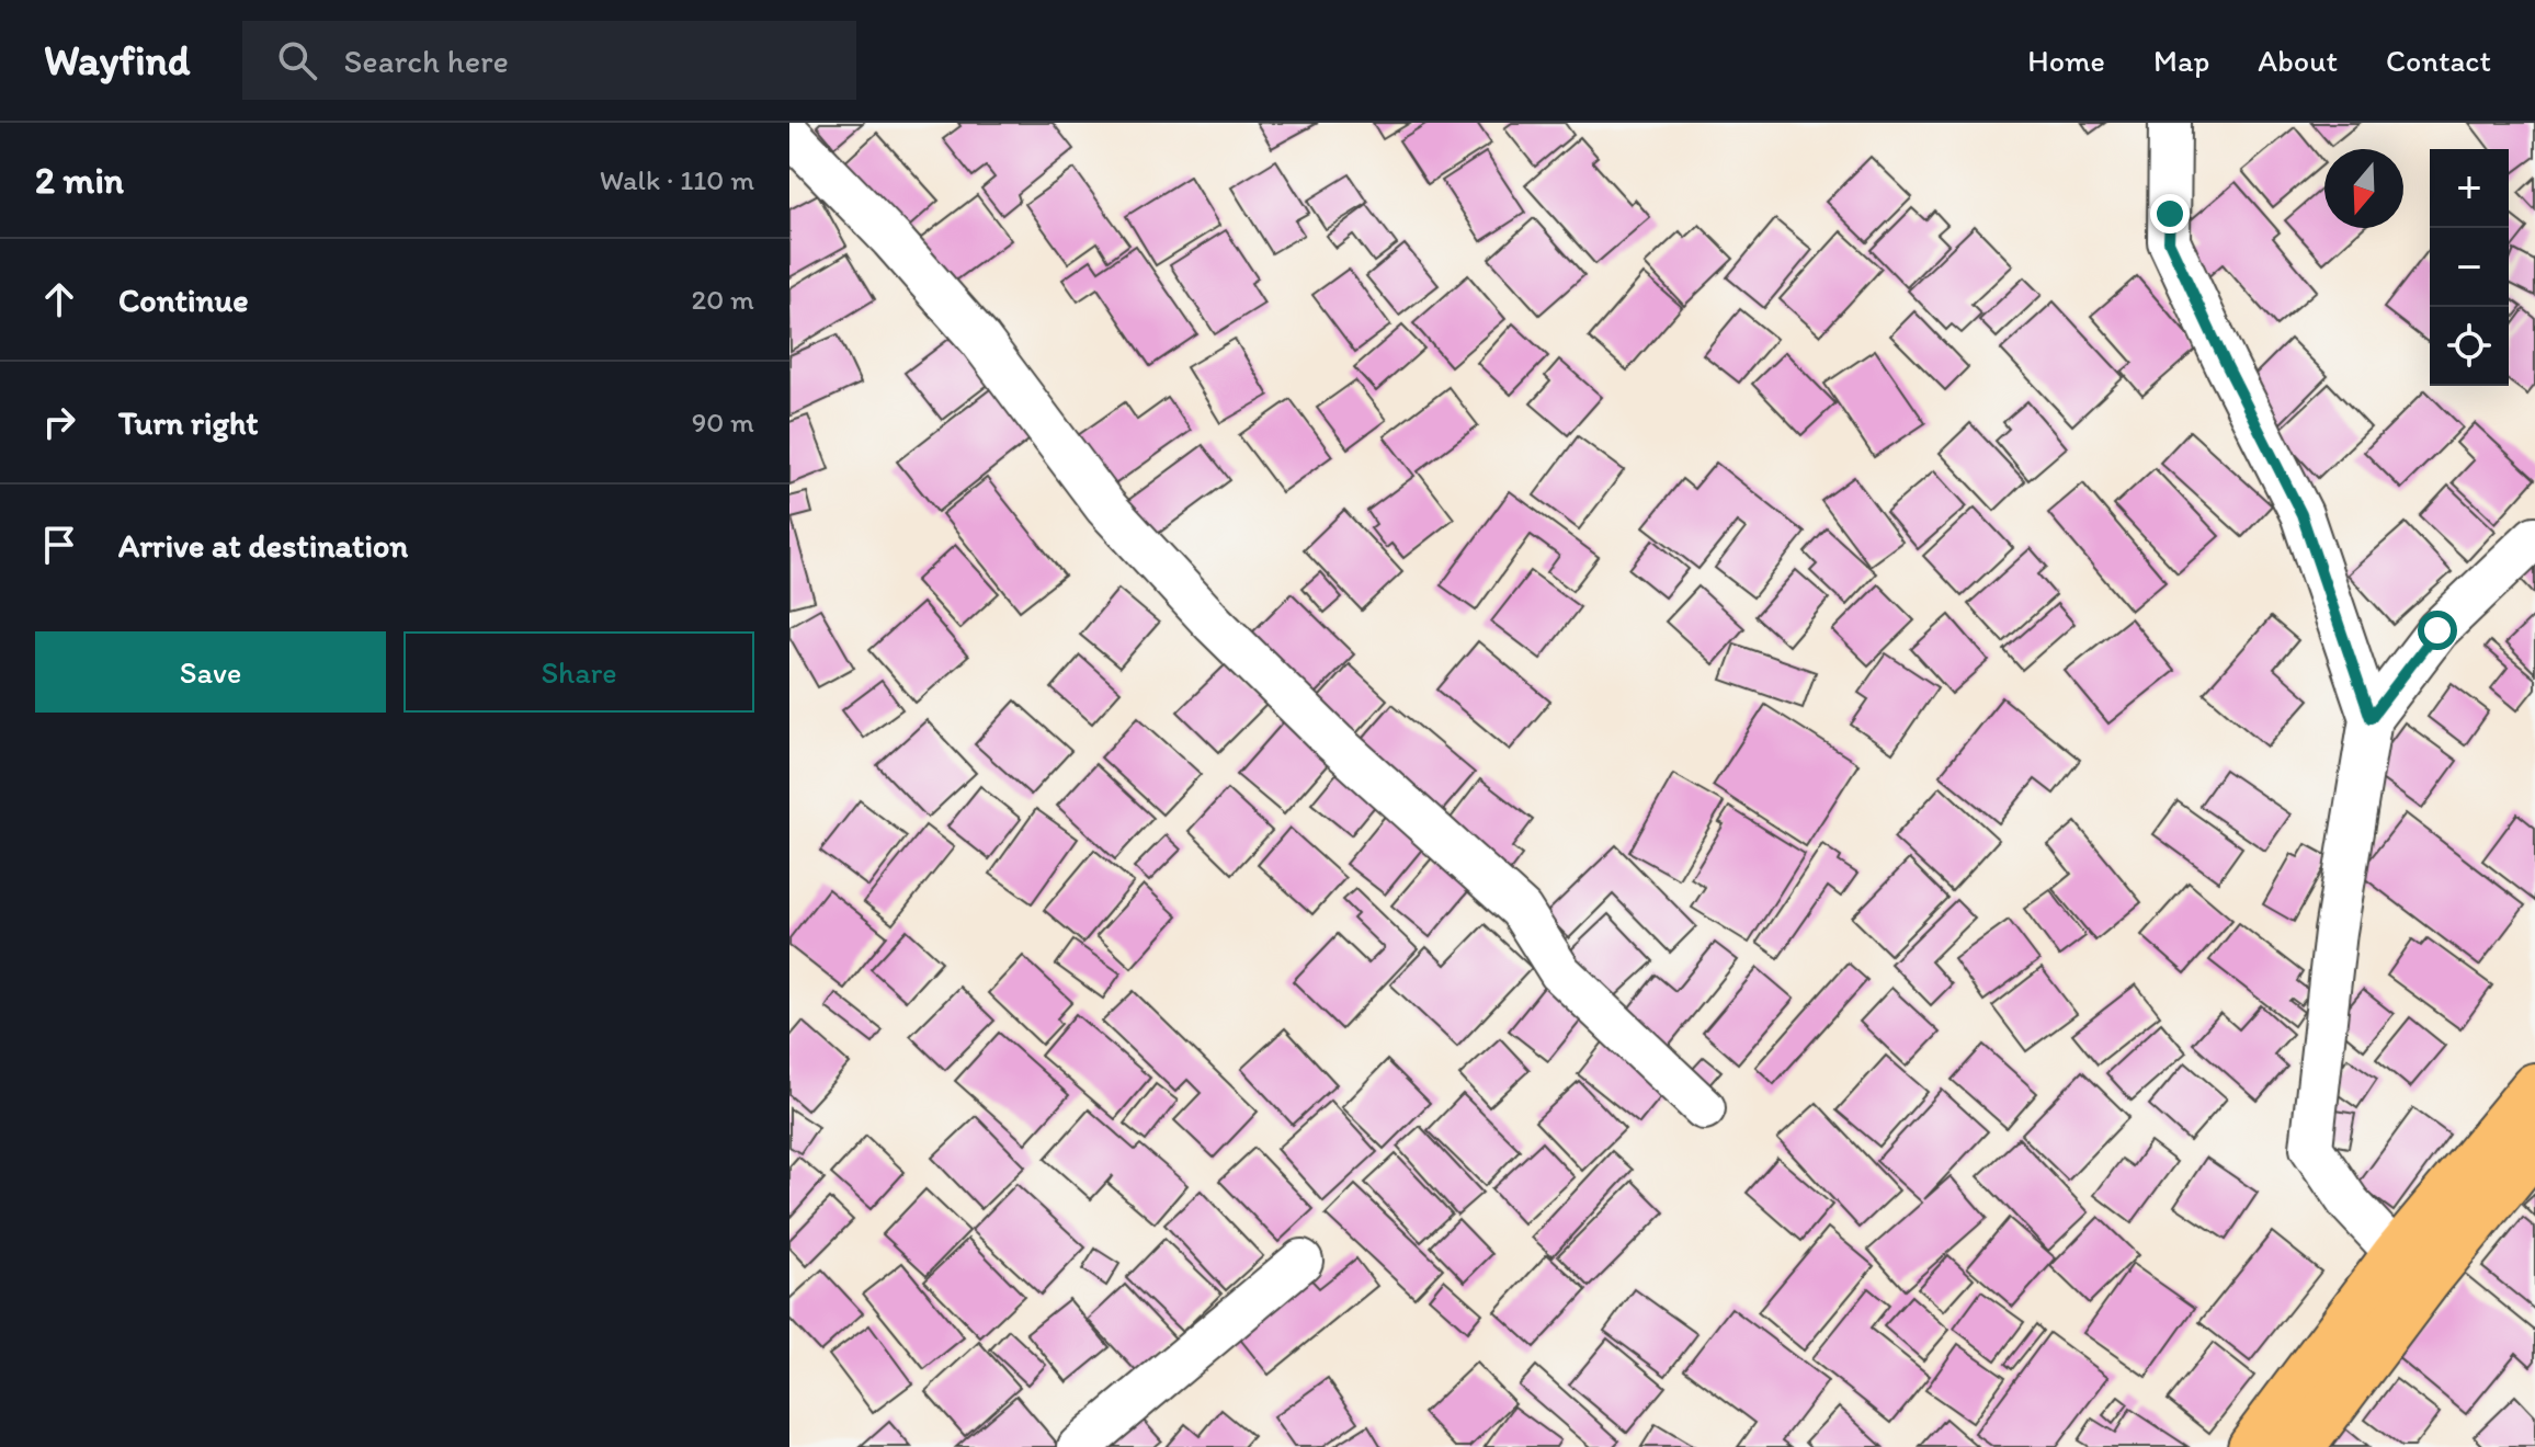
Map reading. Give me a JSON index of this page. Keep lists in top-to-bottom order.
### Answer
{
  "north": "bottom",
  "page": {
    "header": "Wayfind",
    "search": "Search here",
    "nav": [
      "Home",
      "Map",
      "About",
      "Contact"
    ],
    "heading": ["2 min", "Walk · 110 m"],
    "map_buttons": ["+", "−"],
    "list": [
      ["Continue", "20 m"],
      ["Turn right", "90 m"],
      "Arrive at destination"
    ],
    "buttons": ["Save", "Share"]
  }
}
